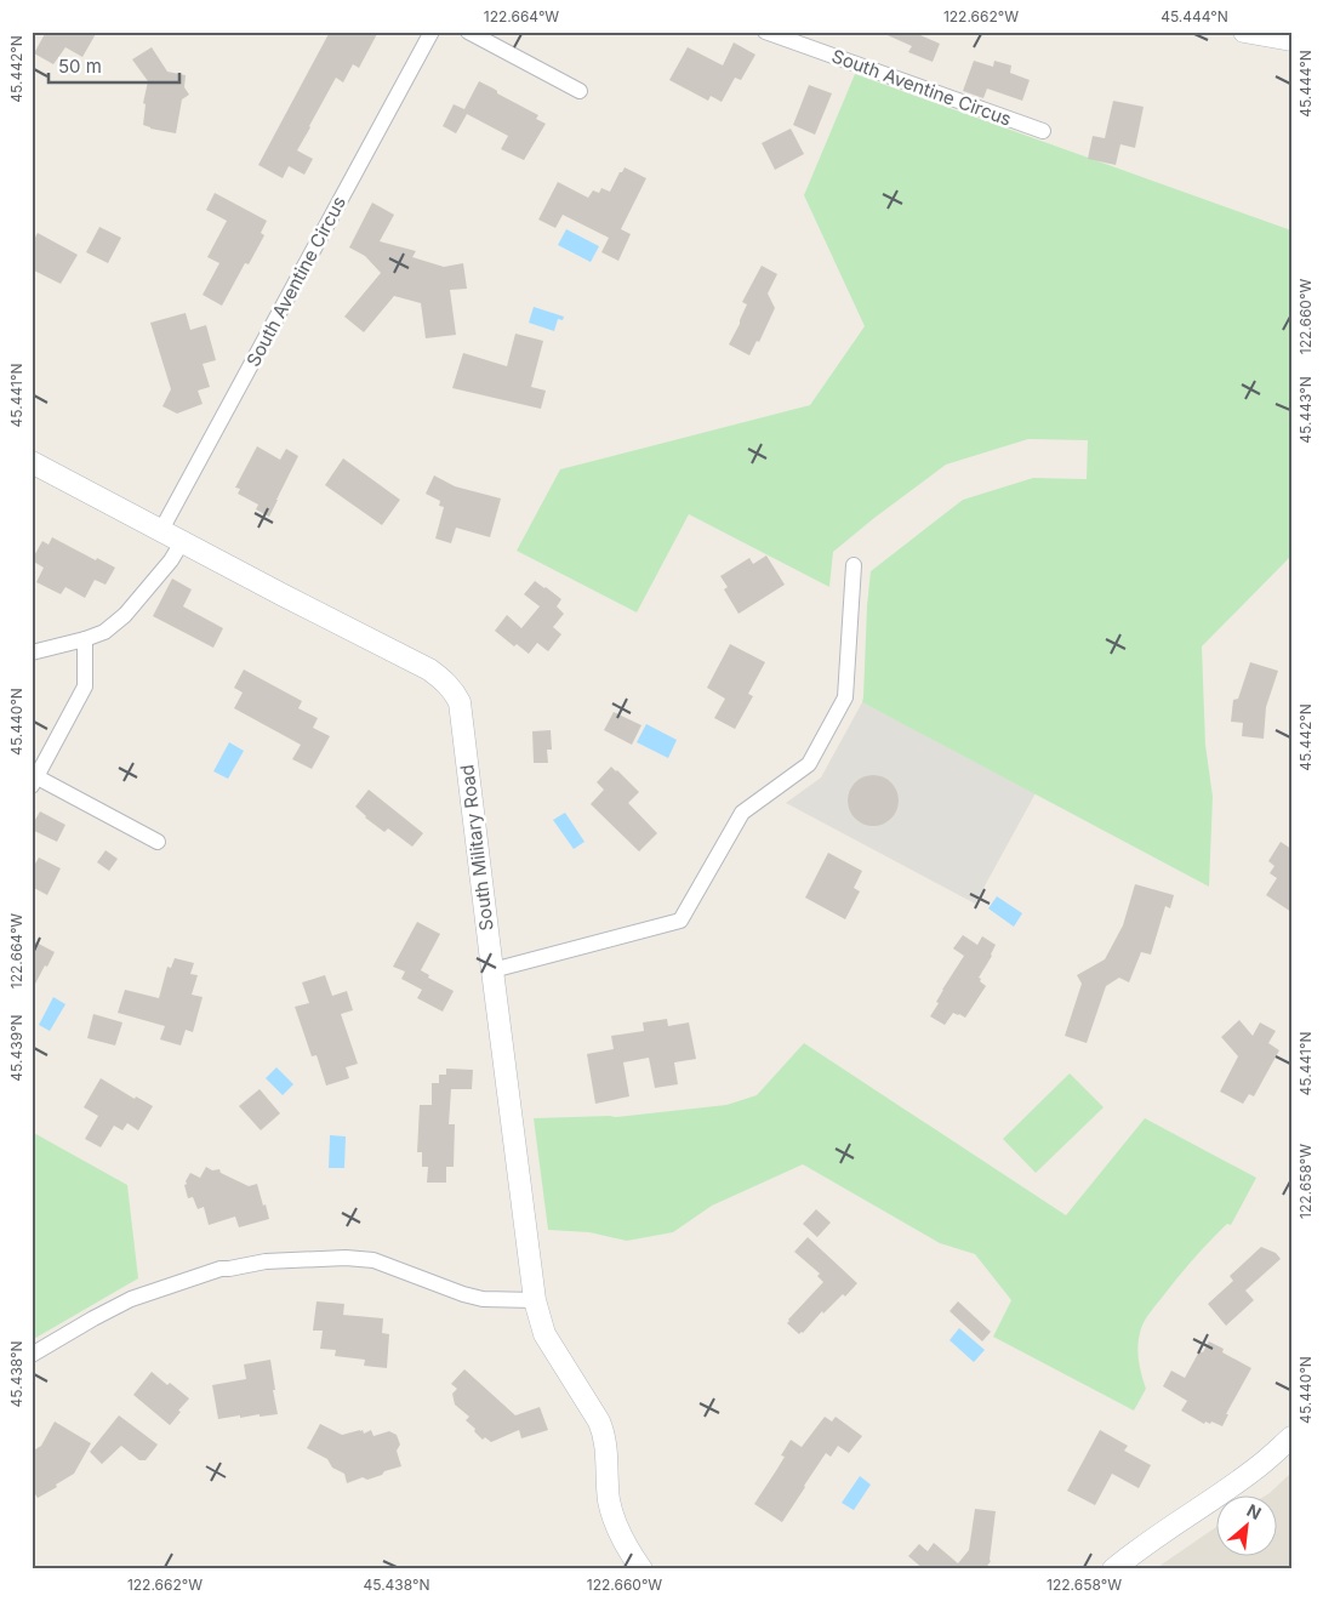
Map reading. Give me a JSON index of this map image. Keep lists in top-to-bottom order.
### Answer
{
  "streets": {
    "street": ["South Aventine Circus", "South Military Road"]
  },
  "crossings": [
    ["South Aventine Circus", "South Military Road"]
  ],
  "scale_bar": "50 m",
  "north": "top right",
  "coordinates": [
    "122.664°W",
    "122.662°W",
    "45.444°N",
    "45.442°N",
    "122.660°W",
    "45.441°N",
    "45.443°N",
    "45.440°N",
    "45.439°N",
    "122.658°W",
    "45.438°N"
  ]
}
